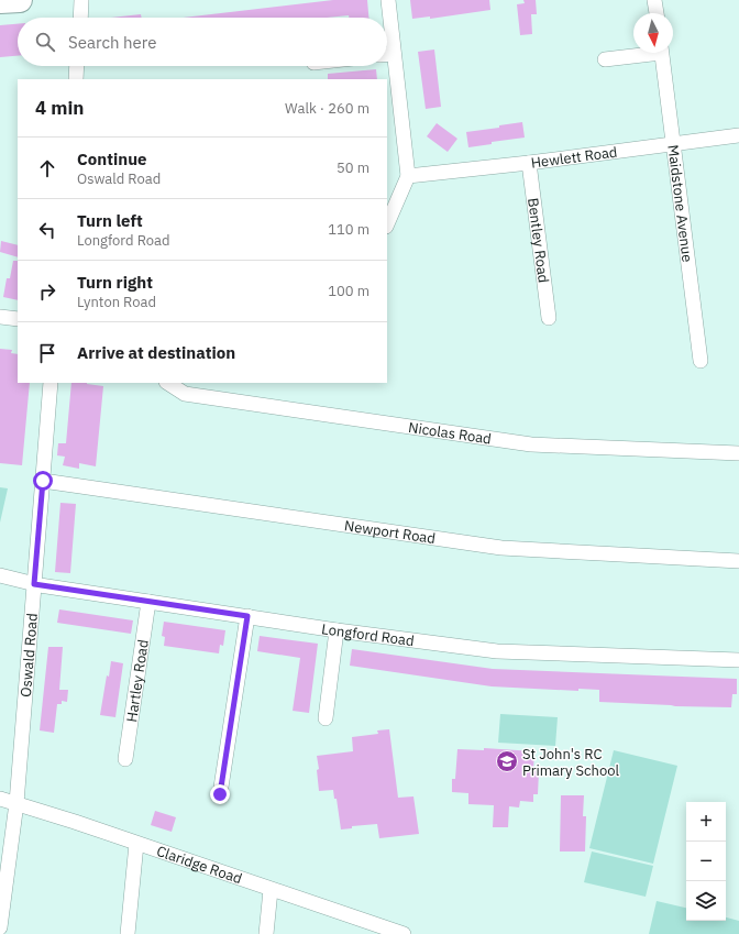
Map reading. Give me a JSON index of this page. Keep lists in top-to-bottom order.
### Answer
{
  "streets": {
    "street": [
      "Hewlett Road",
      "Maidstone Avenue",
      "Bentley Road",
      "Nicolas Road",
      "Newport Road",
      "Longford Road",
      "Oswald Road",
      "Hartley Road",
      "Claridge Road"
    ]
  },
  "crossings": [
    ["Hewlett Road", "Maidstone Avenue"],
    ["Hewlett Road", "Bentley Road"],
    ["Newport Road", "Oswald Road"],
    ["Longford Road", "Oswald Road"],
    ["Longford Road", "Hartley Road"],
    ["Oswald Road", "Claridge Road"]
  ],
  "places": {
    "school or university": ["St John's RC Primary School"]
  },
  "north": "bottom",
  "page": {
    "search": "Search here",
    "heading": ["4 min", "Walk · 260 m"],
    "list": [
      ["Continue", "Oswald Road", "50 m"],
      ["Turn left", "Longford Road", "110 m"],
      ["Turn right", "Lynton Road", "100 m"],
      "Arrive at destination"
    ],
    "map_buttons": ["+", "−"]
  }
}
